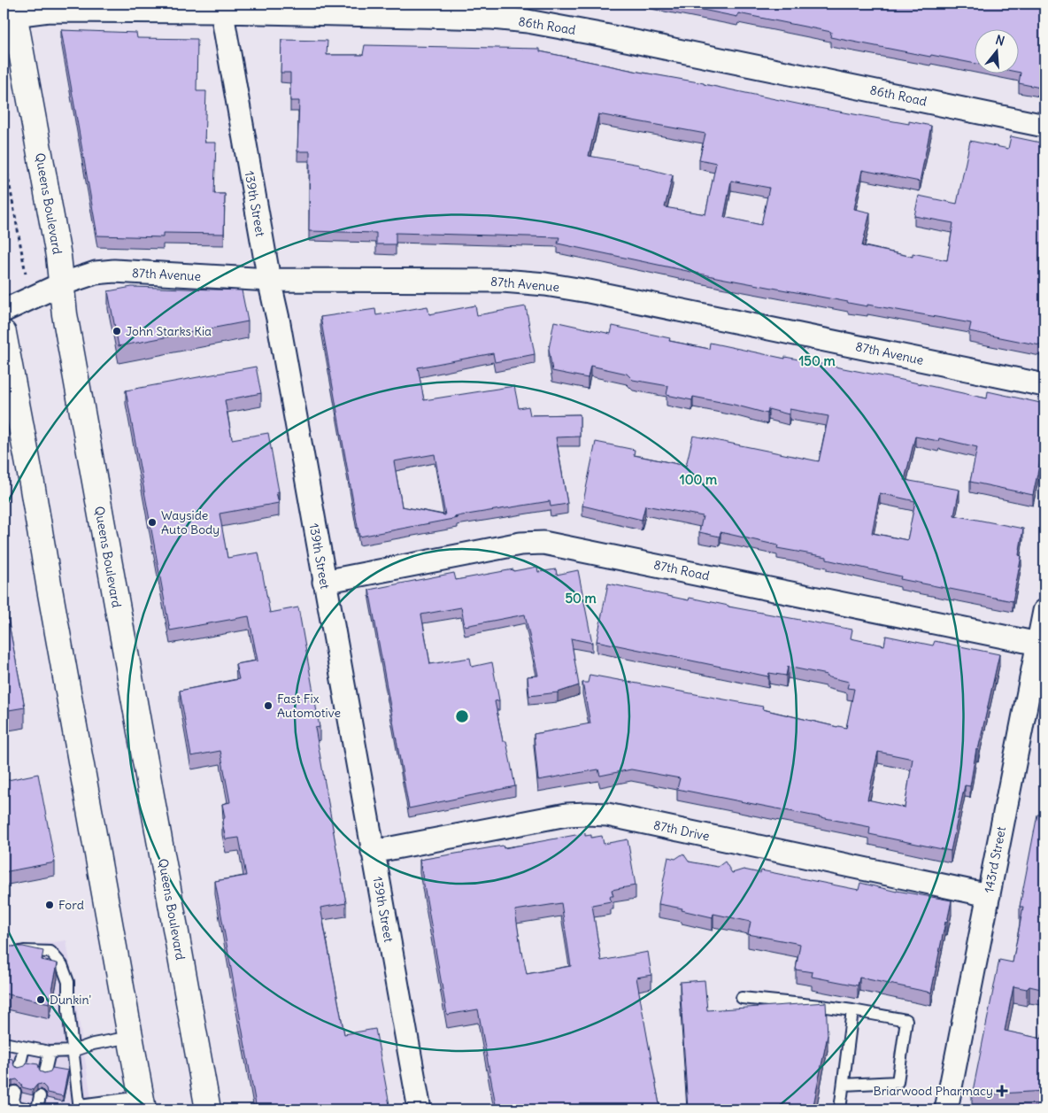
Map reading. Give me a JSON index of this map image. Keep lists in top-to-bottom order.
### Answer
{
  "streets": {
    "main road": ["Queens Boulevard"],
    "street": [
      "86th Road",
      "139th Street",
      "87th Avenue",
      "87th Road",
      "87th Drive",
      "143rd Street"
    ]
  },
  "crossings": [
    ["86th Road", "Queens Boulevard"],
    ["86th Road", "139th Street"],
    ["Queens Boulevard", "87th Avenue"],
    ["139th Street", "87th Avenue"],
    ["139th Street", "87th Road"],
    ["139th Street", "87th Drive"],
    ["87th Road", "143rd Street"],
    ["87th Drive", "143rd Street"]
  ],
  "places": {
    "other": [
      "John Starks Kia",
      "Wayside Auto Body",
      "Fast Fix Automotive",
      "Ford",
      "Dunkin'"
    ],
    "health": ["Briarwood Pharmacy"]
  },
  "north": "top",
  "rings": ["150 m", "100 m", "50 m"]
}
